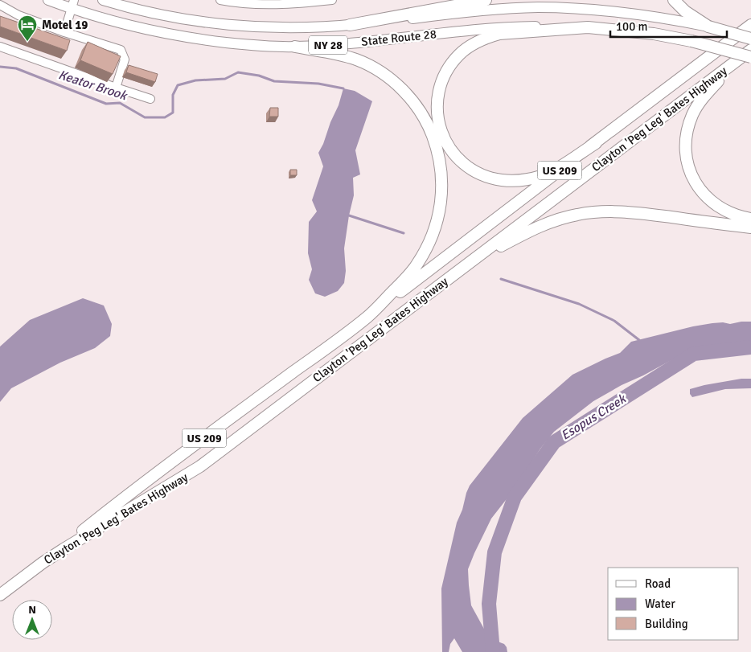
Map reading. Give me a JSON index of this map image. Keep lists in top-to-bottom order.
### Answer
{
  "streets": {
    "highway": [
      "State Route 28",
      "NY 28",
      "Clayton 'Peg Leg' Bates Highway",
      "US 209"
    ]
  },
  "crossings": [
    ["Clayton 'Peg Leg' Bates Highway", "US 209"]
  ],
  "water": ["Keator Brook", "Esopus Creek"],
  "places": {
    "hotel": ["Motel 19"]
  },
  "legend": ["Road", "Water", "Building"],
  "scale_bar": "100 m",
  "north": "top"
}
